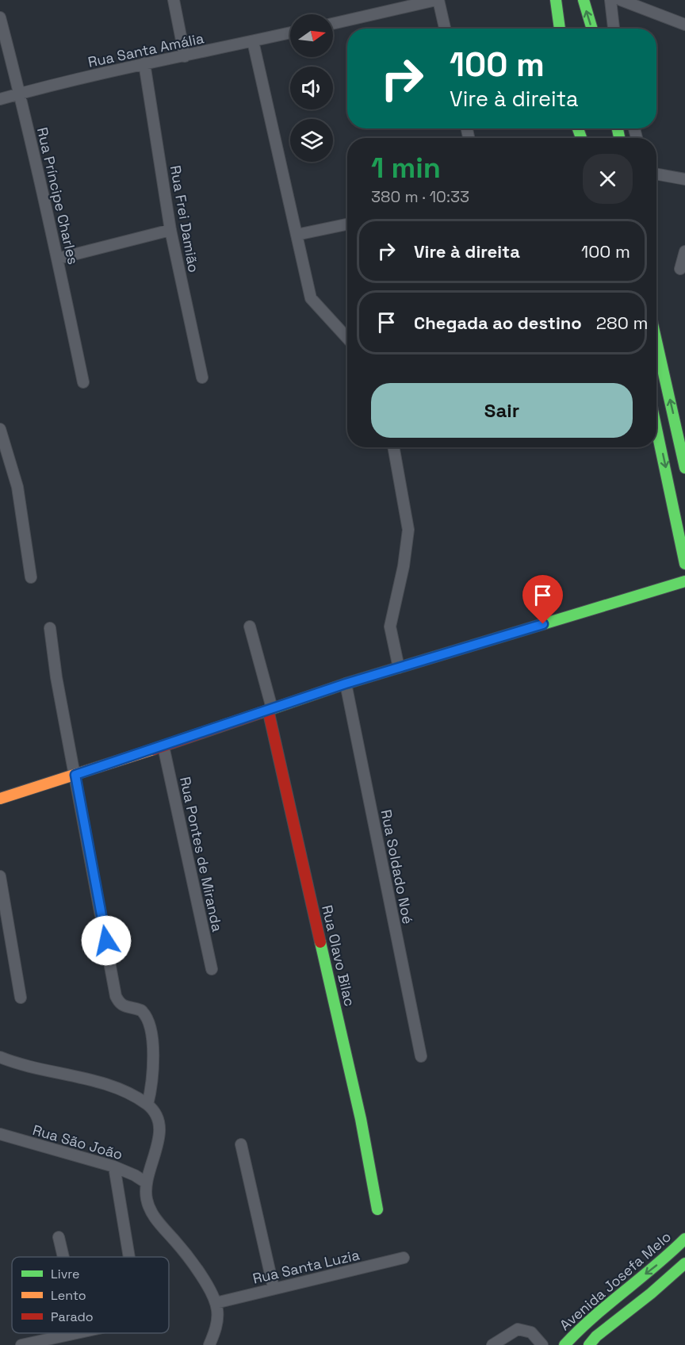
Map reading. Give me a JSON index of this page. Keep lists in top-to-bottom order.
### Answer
{
  "streets": {
    "street": [
      "Rua Santa Amália",
      "Rua Príncipe Charles",
      "Rua Frei Damião",
      "Rua Pontes de Miranda",
      "Rua Soldado Noé",
      "Rua Olavo Bilac",
      "Rua São João",
      "Rua Santa Luzia",
      "Avenida Josefa Melo"
    ]
  },
  "crossings": [
    ["Rua Santa Amália", "Rua Príncipe Charles"],
    ["Rua Santa Amália", "Rua Frei Damião"]
  ],
  "legend": ["Livre", "Lento", "Parado"],
  "north": "right",
  "page": {
    "turn": ["100 m", "Vire à direita"],
    "heading": ["1 min", "380 m · 10:33"],
    "list": [
      {
        "name": "Vire à direita",
        "value": "100 m"
      },
      {
        "name": "Chegada ao destino",
        "value": "280 m"
      }
    ],
    "buttons": "Sair"
  }
}
